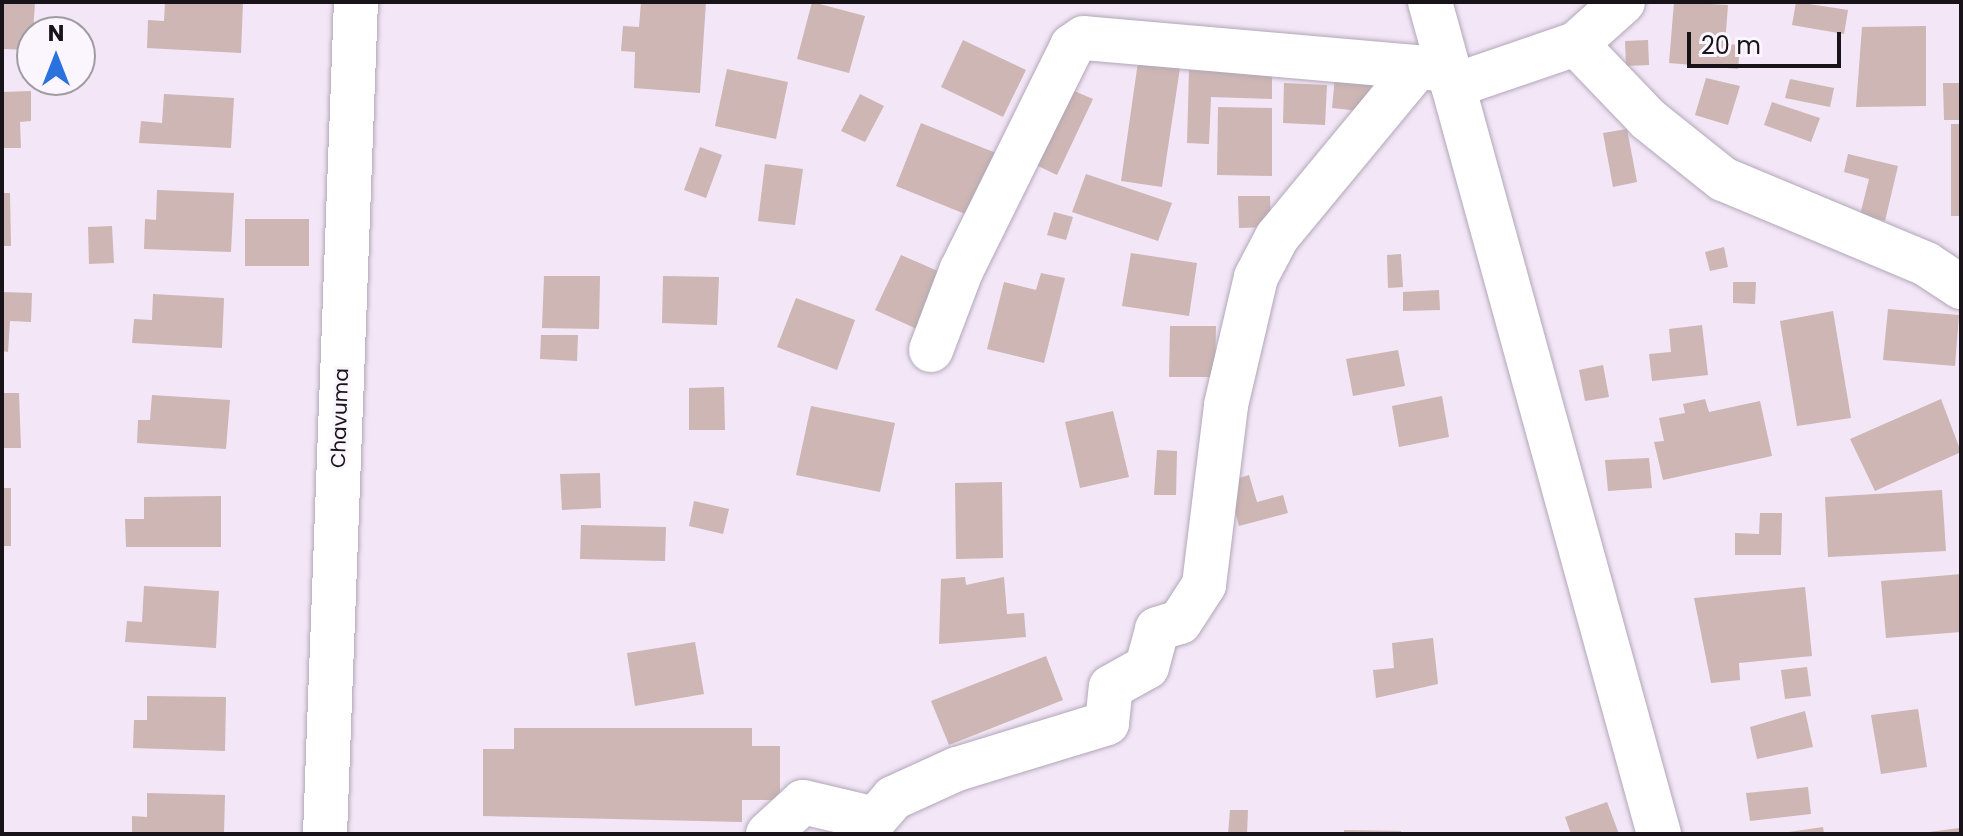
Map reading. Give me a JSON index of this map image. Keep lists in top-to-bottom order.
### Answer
{
  "streets": {
    "street": ["Chavuma"]
  },
  "scale_bar": "20 m",
  "north": "top"
}
